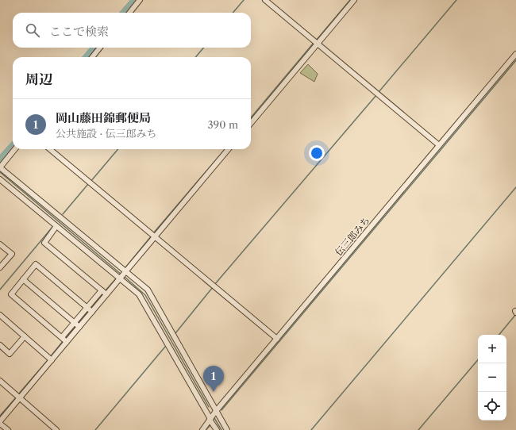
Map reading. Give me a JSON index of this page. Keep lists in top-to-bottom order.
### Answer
{
  "streets": {
    "street": ["伝三郎みち"]
  },
  "page": {
    "search": "ここで検索",
    "heading": "周辺",
    "list": [
      {
        "mark": "1",
        "name": "岡山藤田錦郵便局",
        "note": "公共施設 · 伝三郎みち",
        "value": "390 m"
      }
    ],
    "map_buttons": ["+", "−"],
    "pins": "1"
  }
}
